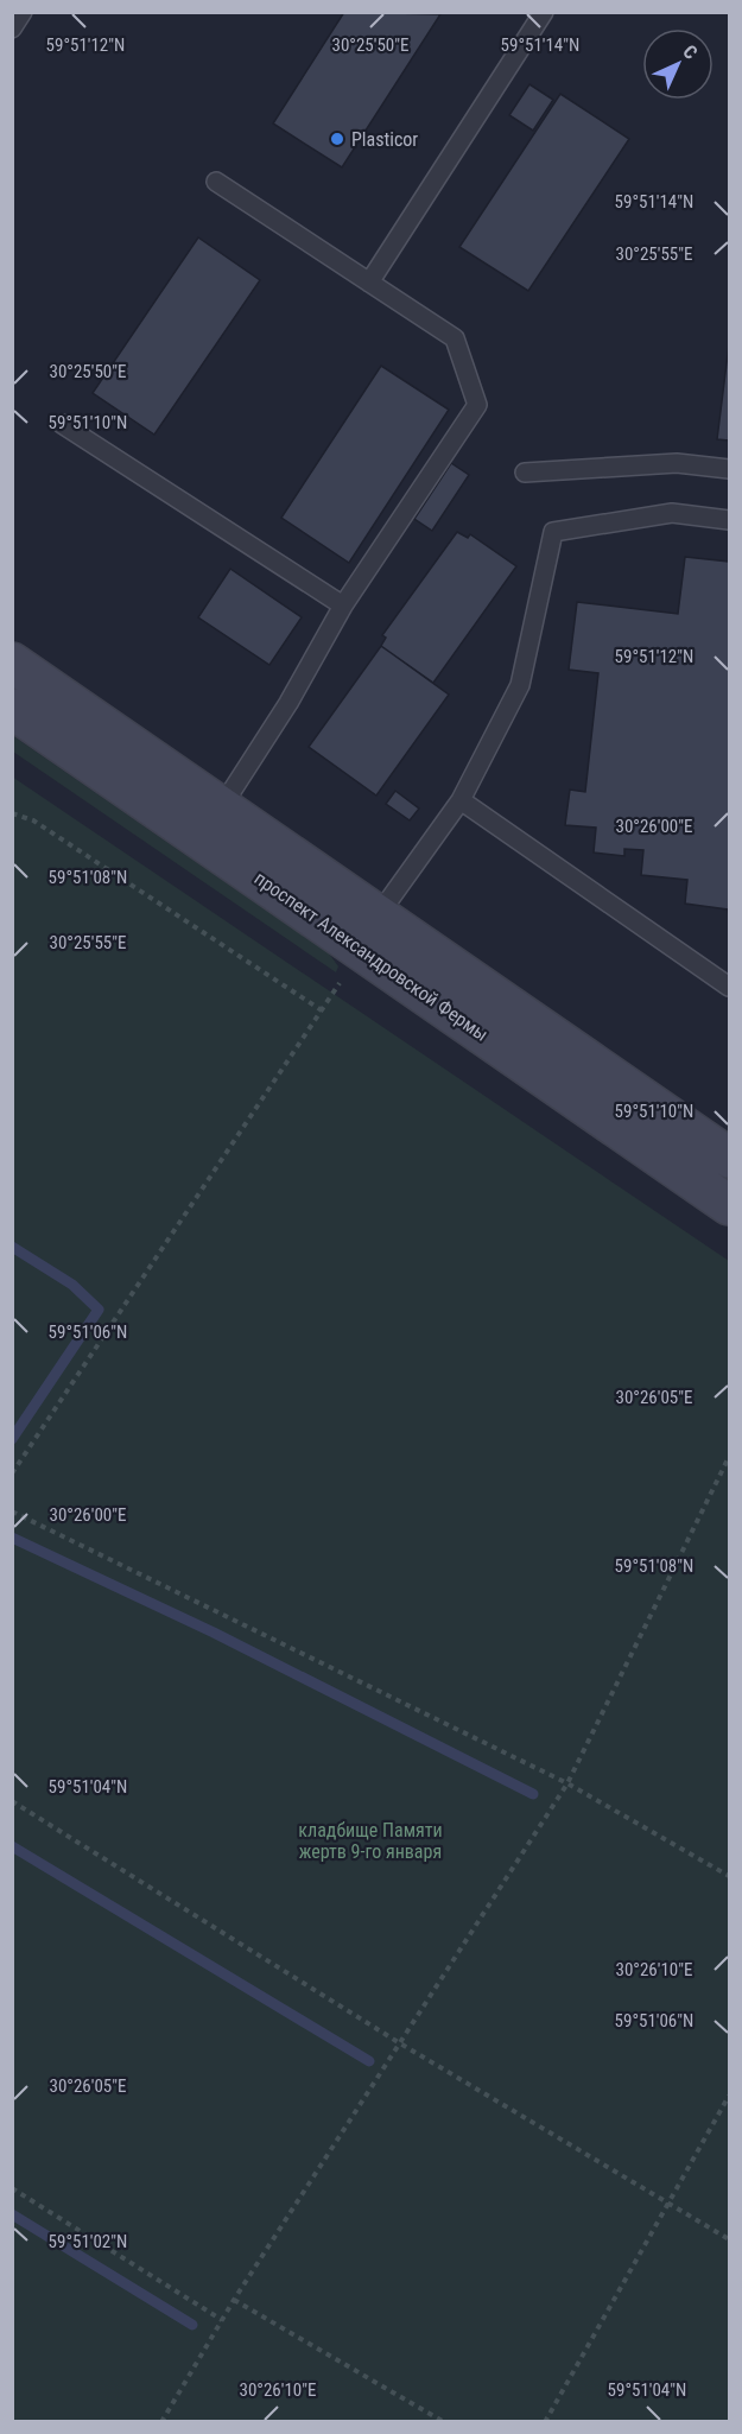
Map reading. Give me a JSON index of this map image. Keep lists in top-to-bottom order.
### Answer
{
  "streets": {
    "main road": ["проспект Александровской Фермы"]
  },
  "parks": ["кладбище Памяти жертв 9-го января"],
  "places": ["Plasticor"],
  "north": "top right",
  "coordinates": [
    "59°51'12\"N",
    "30°25'50\"E",
    "59°51'14\"N",
    "30°25'55\"E",
    "59°51'10\"N",
    "30°26'00\"E",
    "59°51'08\"N",
    "59°51'06\"N",
    "30°26'05\"E",
    "59°51'04\"N",
    "30°26'10\"E",
    "59°51'02\"N"
  ]
}
